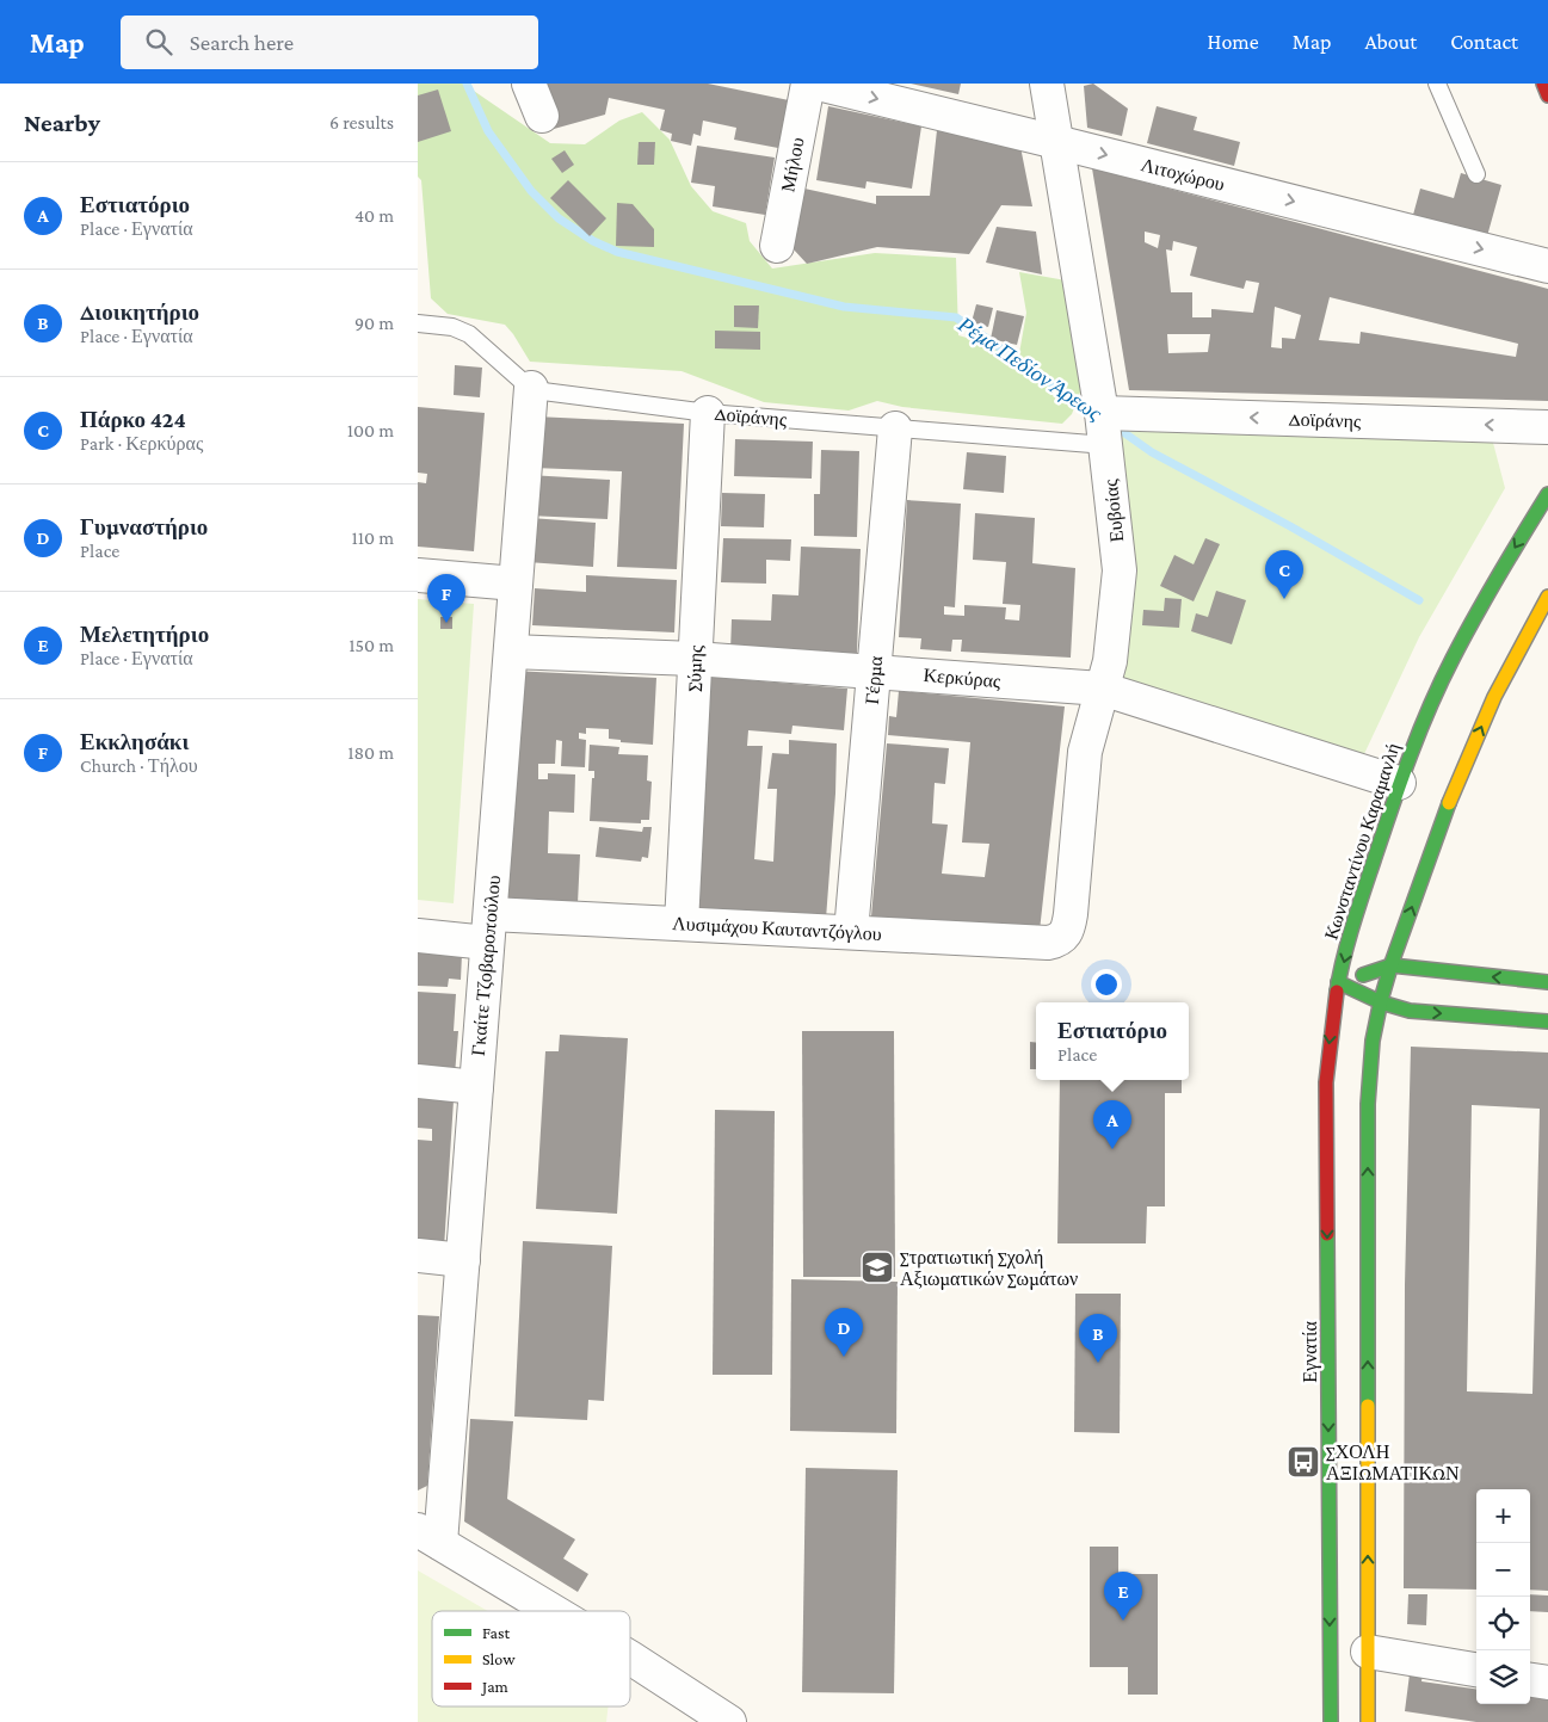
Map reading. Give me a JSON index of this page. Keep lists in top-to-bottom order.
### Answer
{
  "streets": {
    "main road": ["Κωνσταντίνου Καραμανλή", "Εγνατία"],
    "street": [
      "Μήλου",
      "Λιτοχώρου",
      "Δοϊράνης",
      "Ευβοίας",
      "Σύμης",
      "Κερκύρας",
      "Γέρμα",
      "Λυσιμάχου Καυταντζόγλου",
      "Γκαίτε Τζοβαροπούλου"
    ]
  },
  "crossings": [
    ["Λιτοχώρου", "Ευβοίας"],
    ["Δοϊράνης", "Ευβοίας"],
    ["Δοϊράνης", "Σύμης"],
    ["Δοϊράνης", "Γέρμα"],
    ["Δοϊράνης", "Γκαίτε Τζοβαροπούλου"],
    ["Ευβοίας", "Κερκύρας"],
    ["Ευβοίας", "Λυσιμάχου Καυταντζόγλου"],
    ["Σύμης", "Κερκύρας"],
    ["Σύμης", "Λυσιμάχου Καυταντζόγλου"],
    ["Κερκύρας", "Γέρμα"],
    ["Κερκύρας", "Κωνσταντίνου Καραμανλή"],
    ["Κερκύρας", "Γκαίτε Τζοβαροπούλου"],
    ["Γέρμα", "Λυσιμάχου Καυταντζόγλου"],
    ["Κωνσταντίνου Καραμανλή", "Εγνατία"],
    ["Λυσιμάχου Καυταντζόγλου", "Γκαίτε Τζοβαροπούλου"]
  ],
  "one_way": ["Λιτοχώρου", "Δοϊράνης"],
  "water": ["Ρέμα Πεδίον Άρεως"],
  "places": {
    "school or university": ["Στρατιωτική Σχολή Αξιωματικών Σωμάτων"],
    "bus stop": ["ΣΧΟΛΗ ΑΞΙΩΜΑΤΙΚΩΝ"]
  },
  "legend": ["Fast", "Slow", "Jam"],
  "page": {
    "header": "Map",
    "search": "Search here",
    "nav": [
      "Home",
      "Map",
      "About",
      "Contact"
    ],
    "heading": ["Nearby", "6 results"],
    "list": [
      {
        "mark": "A",
        "name": "Εστιατόριο",
        "note": "Place · Εγνατία",
        "value": "40 m"
      },
      {
        "mark": "B",
        "name": "Διοικητήριο",
        "note": "Place · Εγνατία",
        "value": "90 m"
      },
      {
        "mark": "C",
        "name": "Πάρκο 424",
        "note": "Park · Κερκύρας",
        "value": "100 m"
      },
      {
        "mark": "D",
        "name": "Γυμναστήριο",
        "note": "Place",
        "value": "110 m"
      },
      {
        "mark": "E",
        "name": "Μελετητήριο",
        "note": "Place · Εγνατία",
        "value": "150 m"
      },
      {
        "mark": "F",
        "name": "Εκκλησάκι",
        "note": "Church · Τήλου",
        "value": "180 m"
      }
    ],
    "pins": [
      "C",
      "F",
      "A",
      "D",
      "B",
      "E"
    ],
    "popup": ["Εστιατόριο", "Place"],
    "map_buttons": ["+", "−"]
  }
}
